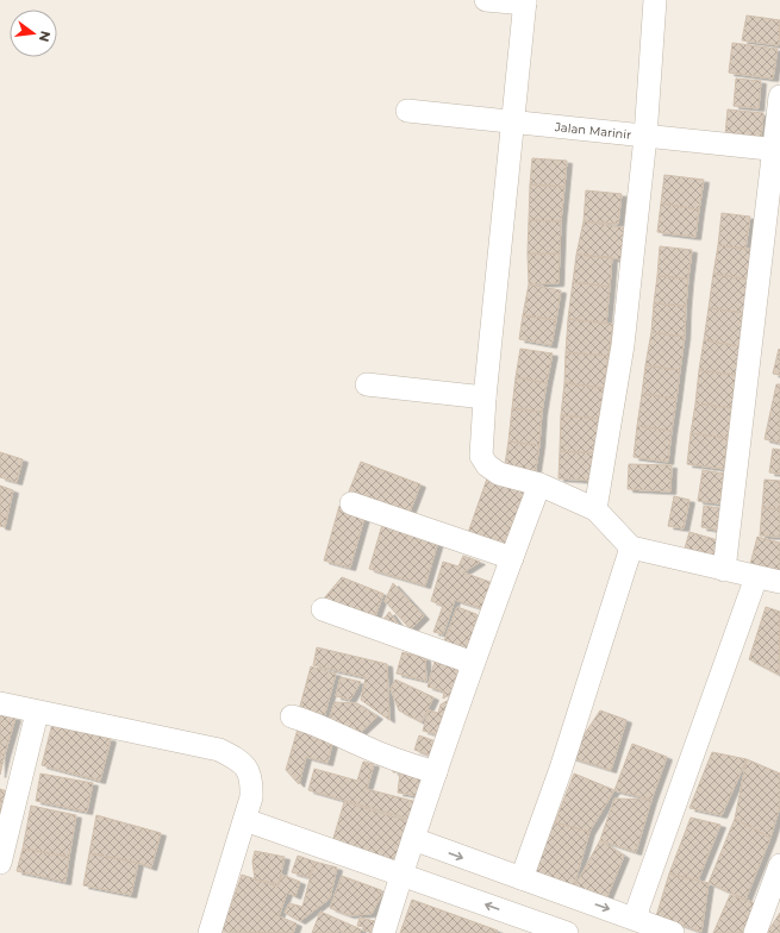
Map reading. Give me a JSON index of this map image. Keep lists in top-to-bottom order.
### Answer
{
  "streets": {
    "street": ["Jalan Marinir"]
  },
  "north": "right"
}
